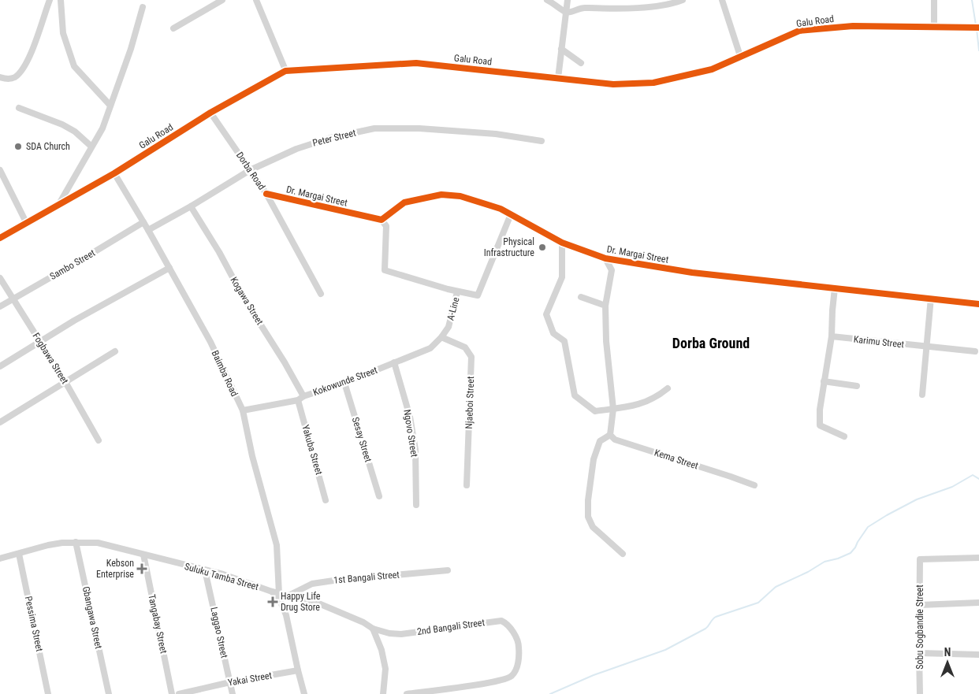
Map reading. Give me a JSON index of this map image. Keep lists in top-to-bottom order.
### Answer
{
  "streets": {
    "street": [
      "Galu Road",
      "Peter Street",
      "Dorba Road",
      "Dr. Margai Street",
      "Sambo Street",
      "Kogawa Street",
      "A-Line",
      "Karimu Street",
      "Fogbawa Street",
      "Baimba Road",
      "Kokowunde Street",
      "Njaeboi Street",
      "Ngovo Street",
      "Sesay Street",
      "Yakuba Street",
      "Kema Street",
      "Suluku Tamba Street",
      "1st Bangali Street",
      "Gbangawa Street",
      "Pessima Street",
      "Tangabay Street",
      "2nd Bangali Street",
      "Sobu Sogbandie Street",
      "Laggao Street",
      "Yakai Street"
    ]
  },
  "crossings": [
    ["Galu Road", "Dorba Road"],
    ["Galu Road", "Baimba Road"],
    ["Peter Street", "Dorba Road"],
    ["Peter Street", "Kogawa Street"],
    ["Peter Street", "Baimba Road"],
    ["Dorba Road", "Dr. Margai Street"],
    ["Dr. Margai Street", "A-Line"],
    ["Sambo Street", "Fogbawa Street"],
    ["Sambo Street", "Baimba Road"],
    ["Kogawa Street", "Kokowunde Street"],
    ["Kogawa Street", "Yakuba Street"],
    ["A-Line", "Kokowunde Street"],
    ["A-Line", "Njaeboi Street"],
    ["Baimba Road", "Kokowunde Street"],
    ["Baimba Road", "Suluku Tamba Street"],
    ["Kokowunde Street", "Njaeboi Street"],
    ["Kokowunde Street", "Ngovo Street"],
    ["Kokowunde Street", "Sesay Street"],
    ["Kokowunde Street", "Yakuba Street"],
    ["Suluku Tamba Street", "1st Bangali Street"],
    ["Suluku Tamba Street", "Gbangawa Street"],
    ["Suluku Tamba Street", "Pessima Street"],
    ["Suluku Tamba Street", "Tangabay Street"],
    ["Suluku Tamba Street", "2nd Bangali Street"],
    ["Suluku Tamba Street", "Laggao Street"],
    ["Laggao Street", "Yakai Street"]
  ],
  "districts": ["Dorba Ground"],
  "places": {
    "other": ["SDA Church", "Physical Infrastructure"],
    "health": ["Kebson Enterprise", "Happy Life Drug Store"]
  },
  "north": "top"
}
